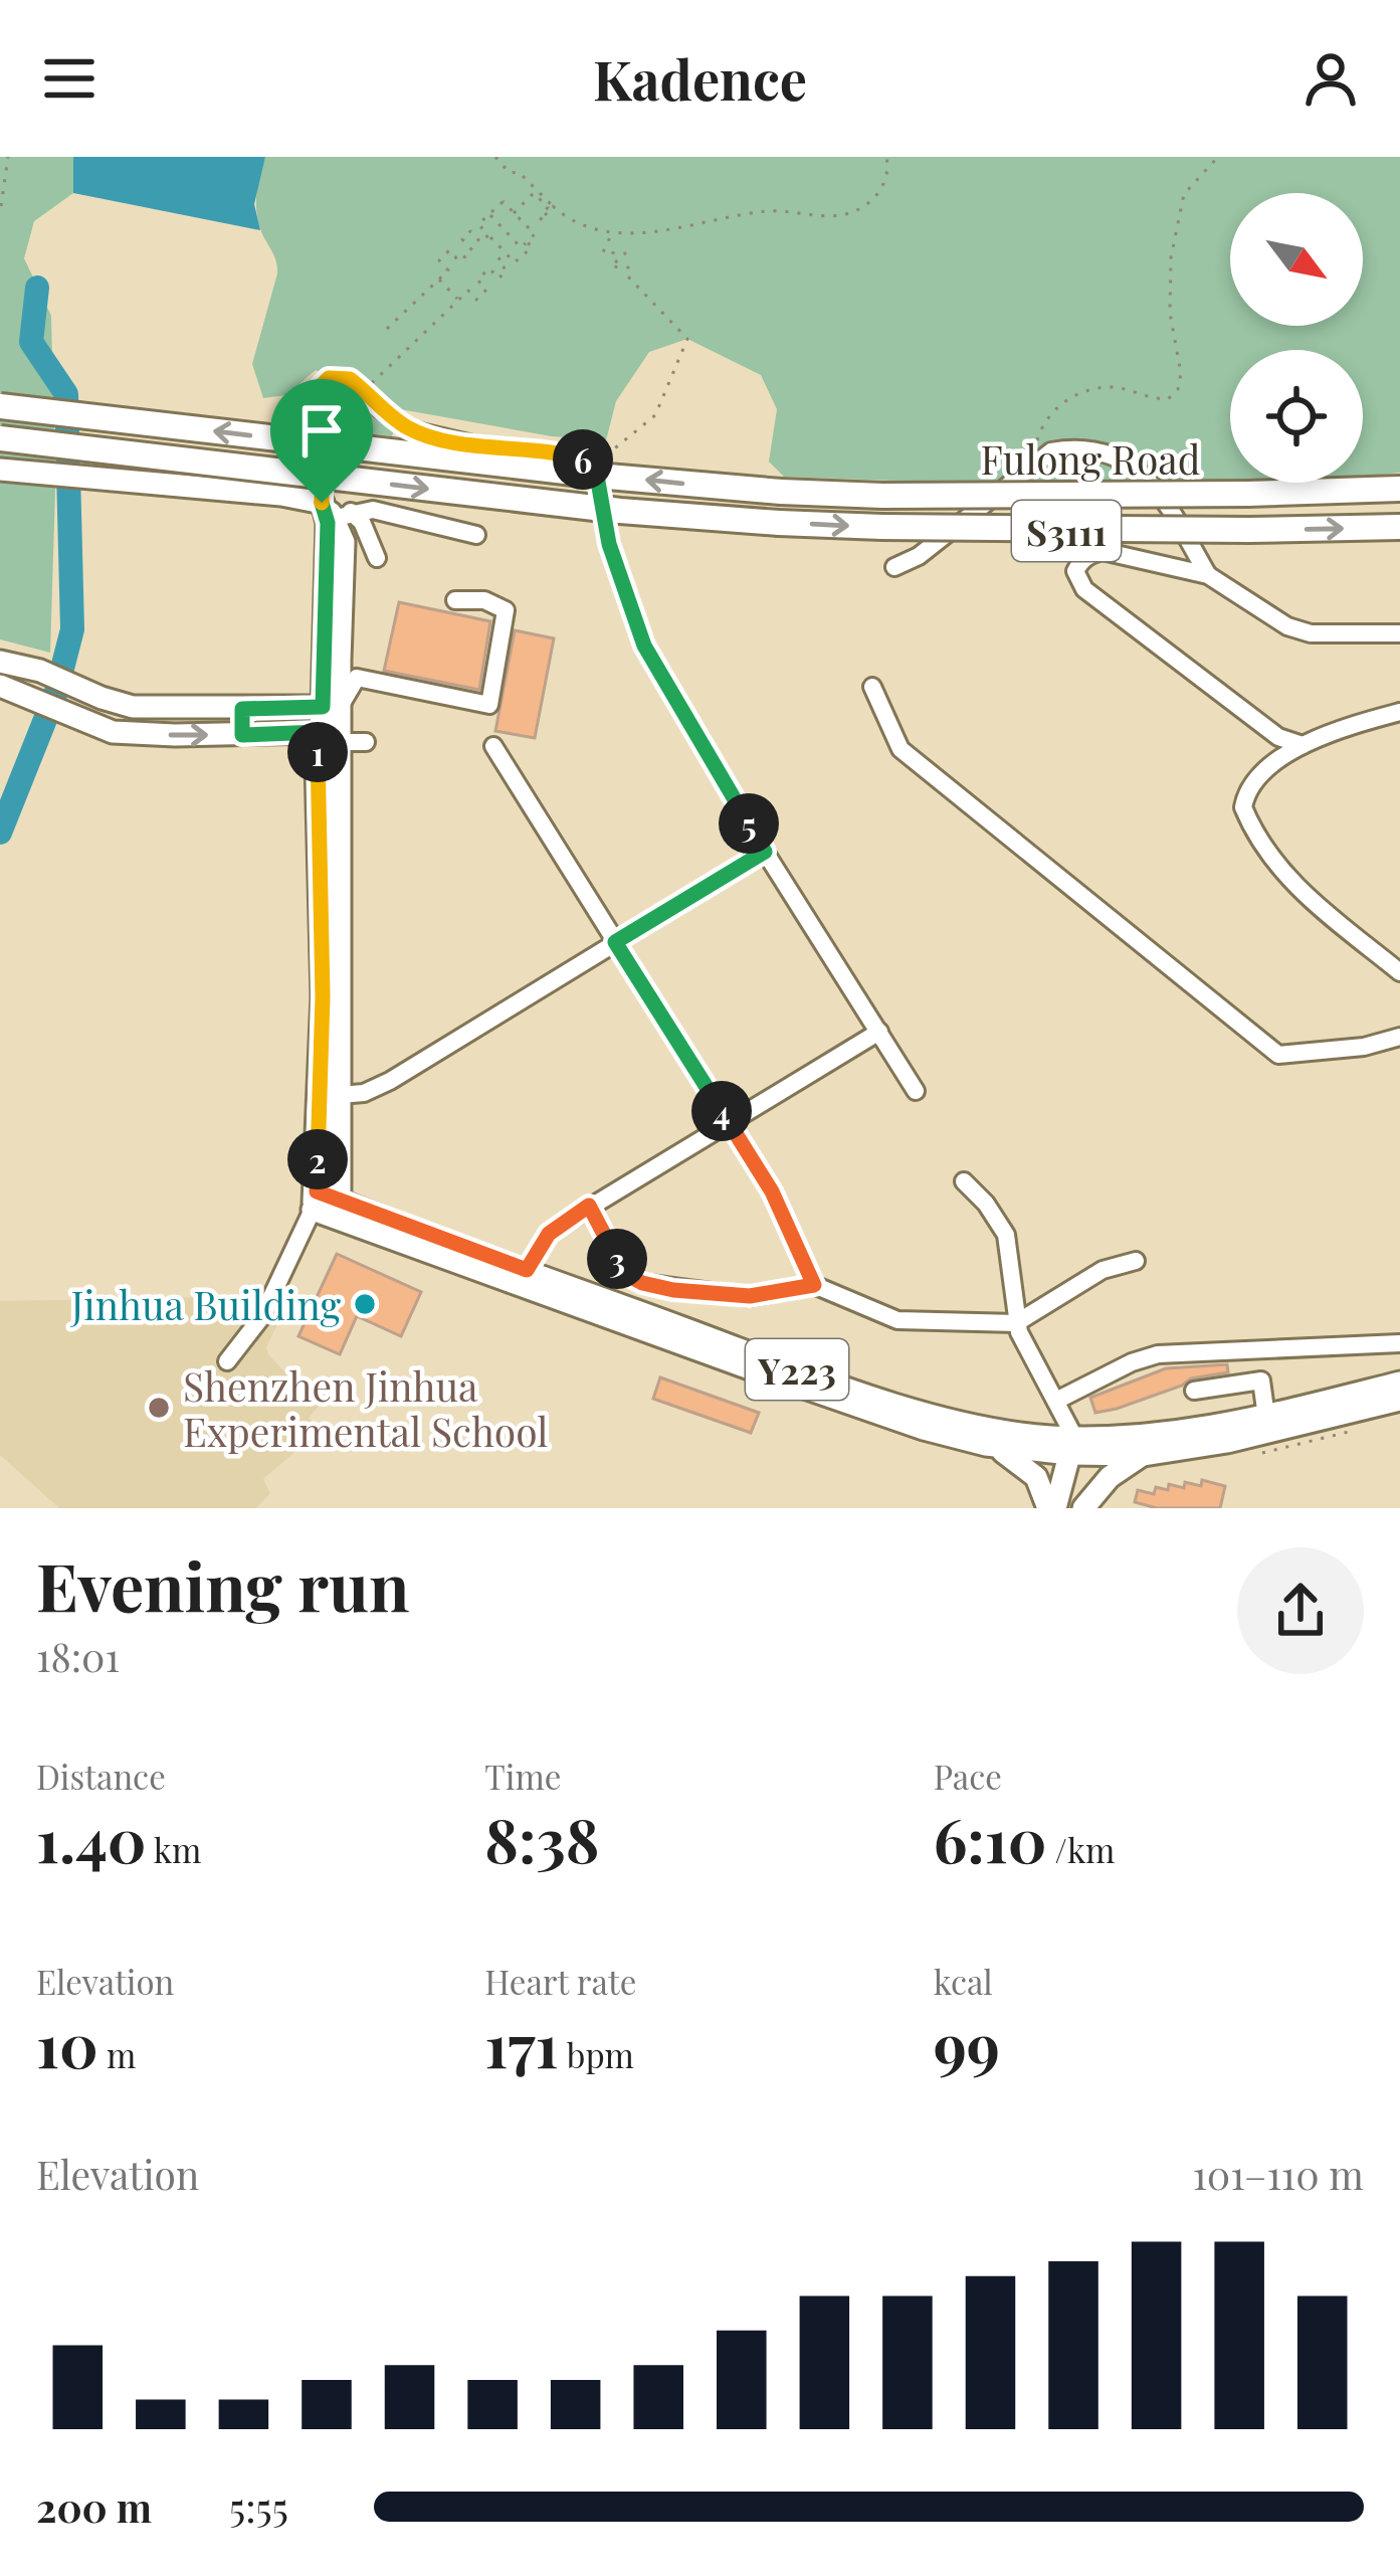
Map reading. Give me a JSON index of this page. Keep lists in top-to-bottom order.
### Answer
{
  "streets": {
    "highway": ["Fulong Road", "S3111"],
    "main road": ["Y223"]
  },
  "places": ["Jinhua Building", "Shenzhen Jinhua Experimental School"],
  "north": "bottom right",
  "page": {
    "header": "Kadence",
    "pins": [
      "6",
      "1",
      "5",
      "4",
      "2",
      "3"
    ],
    "heading": ["Evening run", "18:01"],
    "stats": [
      ["Distance", "1.40 km"],
      ["Time", "8:38"],
      ["Pace", "6:10 /km"],
      ["Elevation", "10 m"],
      ["Heart rate", "171 bpm"],
      ["kcal", "99"]
    ],
    "chart": ["Elevation", "101–110 m"],
    "list": [
      {
        "name": "200 m",
        "note": "5:55"
      }
    ]
  }
}
